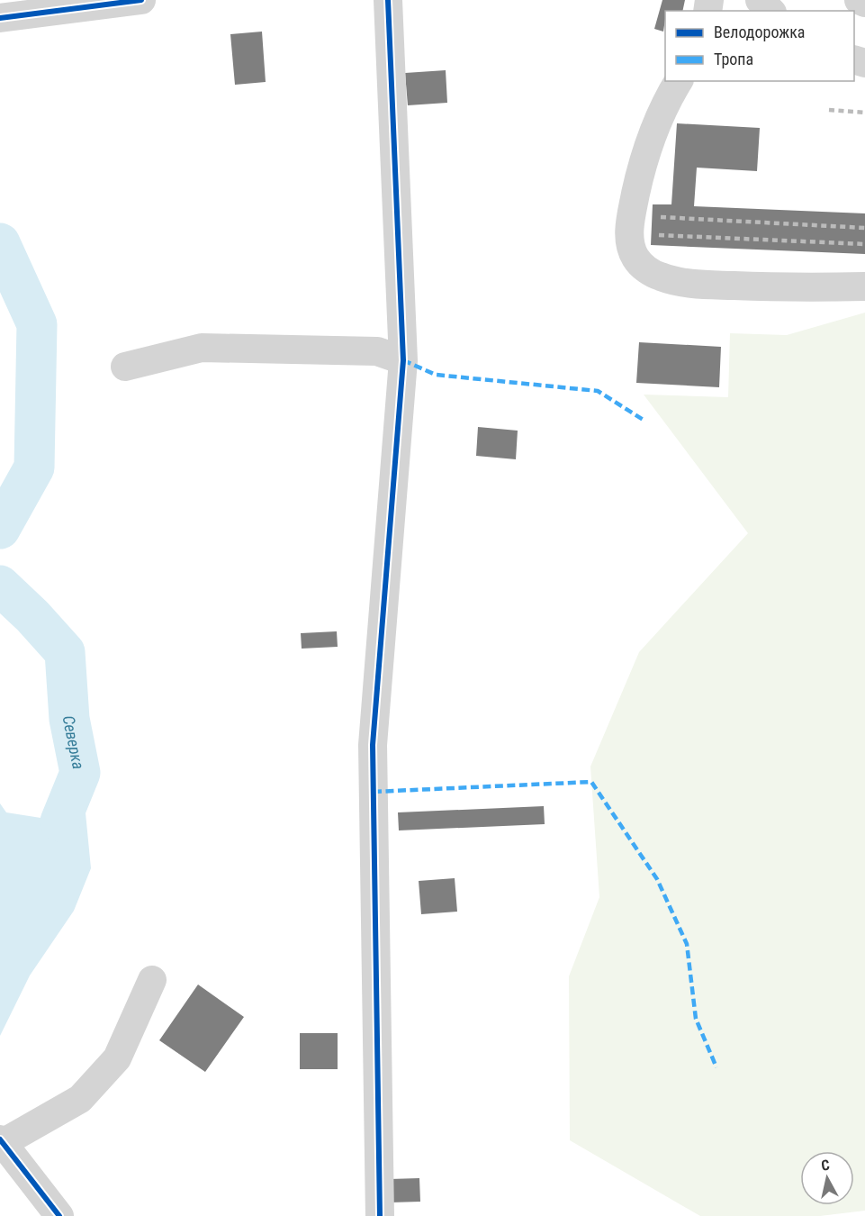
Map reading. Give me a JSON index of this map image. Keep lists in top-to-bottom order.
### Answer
{
  "water": ["Северка"],
  "legend": ["Велодорожка", "Тропа"],
  "north": "top"
}
